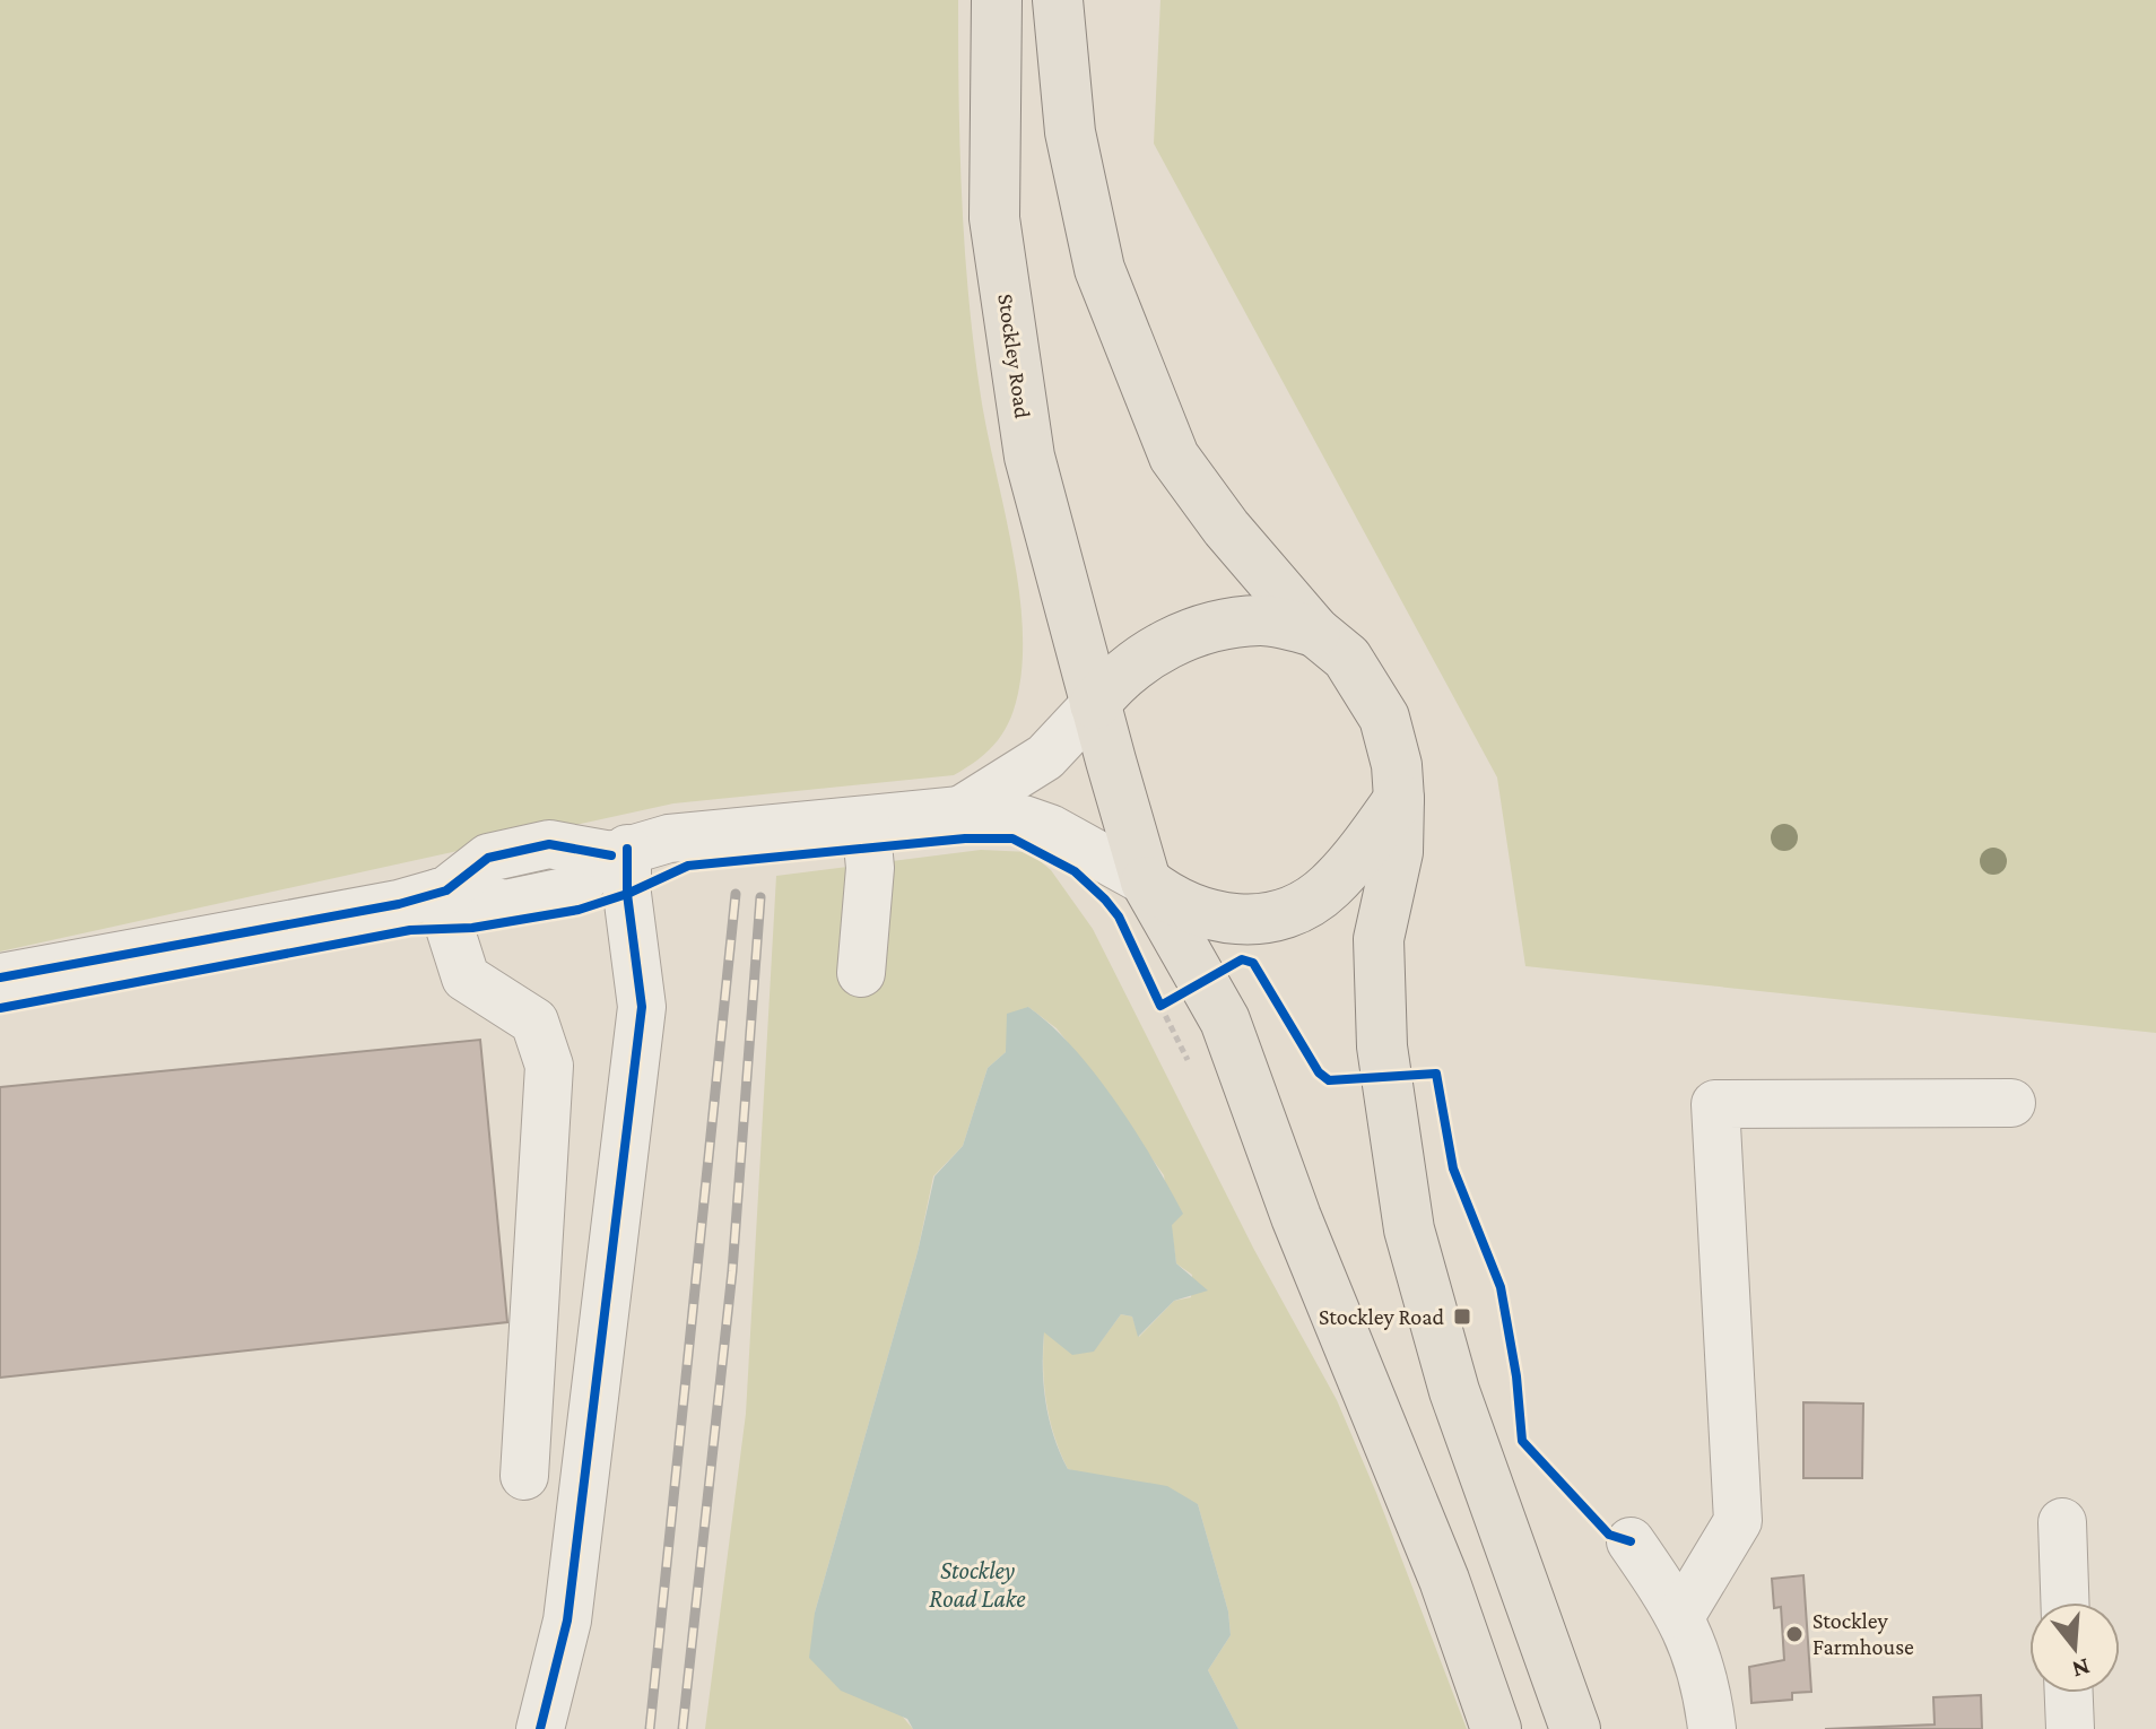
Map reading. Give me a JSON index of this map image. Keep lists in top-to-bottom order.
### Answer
{
  "streets": {
    "main road": ["Stockley Road"]
  },
  "water": ["Stockley Road Lake"],
  "places": {
    "transit": ["Stockley Road"],
    "other": ["Stockley Farmhouse"]
  },
  "north": "bottom"
}
